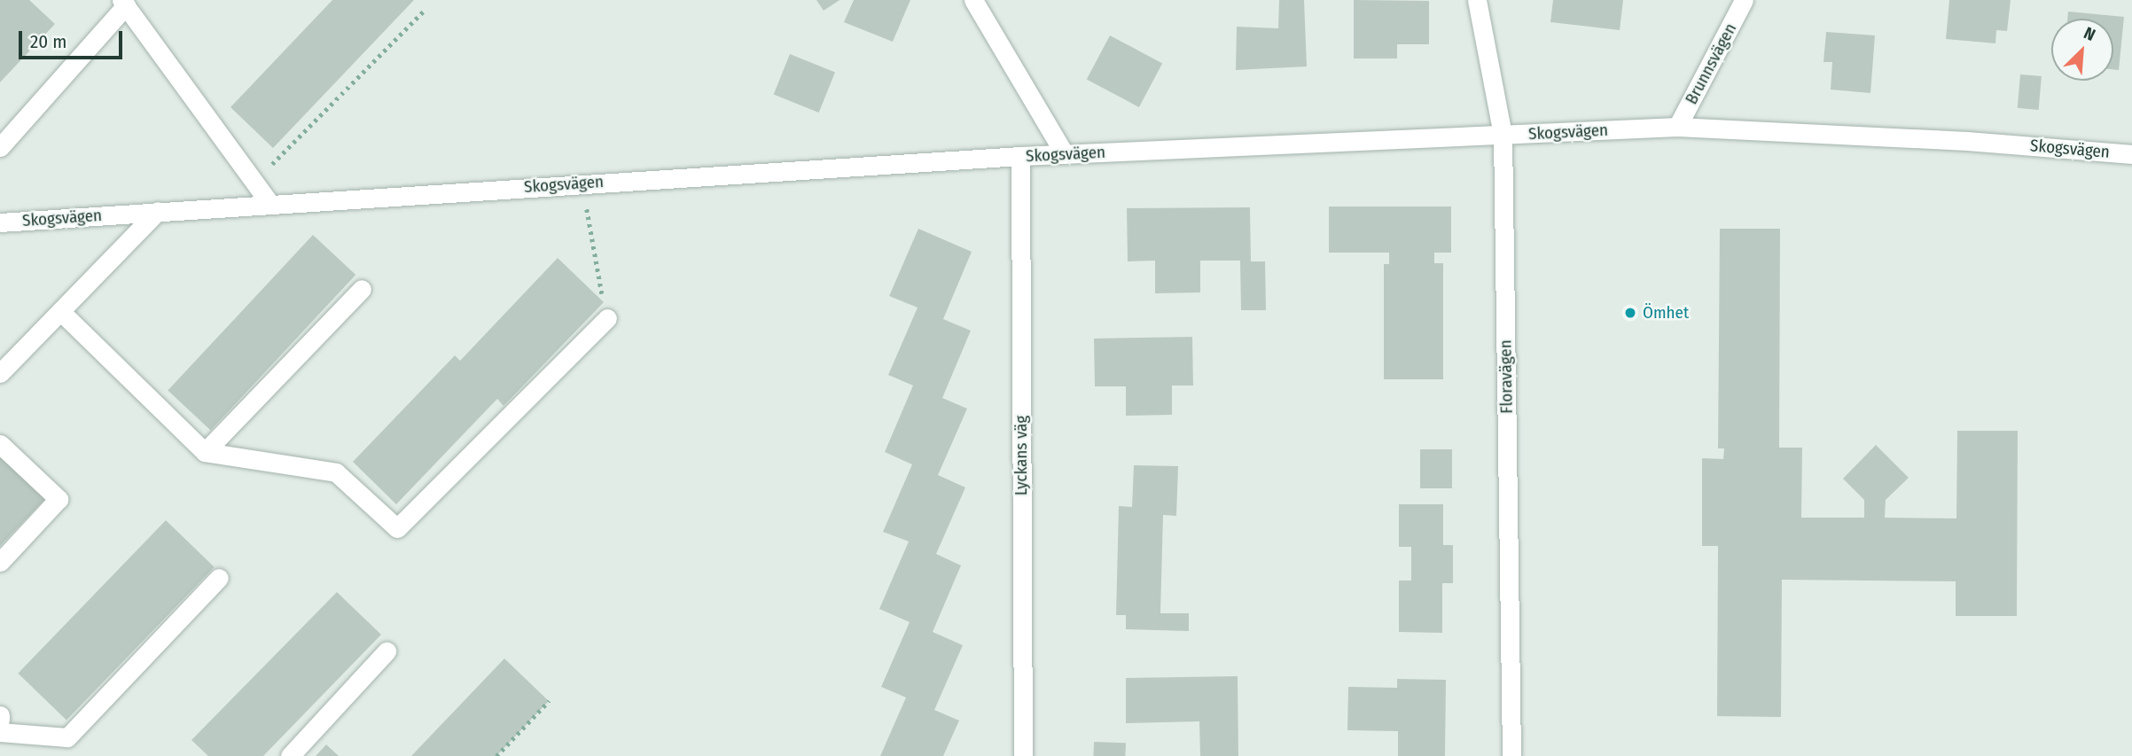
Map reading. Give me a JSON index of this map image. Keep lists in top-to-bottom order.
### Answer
{
  "streets": {
    "street": [
      "Brunnsvägen",
      "Skogsvägen",
      "Floravägen",
      "Lyckans väg"
    ]
  },
  "crossings": [
    ["Brunnsvägen", "Skogsvägen"],
    ["Skogsvägen", "Floravägen"],
    ["Skogsvägen", "Lyckans väg"]
  ],
  "places": ["Ömhet"],
  "scale_bar": "20 m",
  "north": "top right"
}
